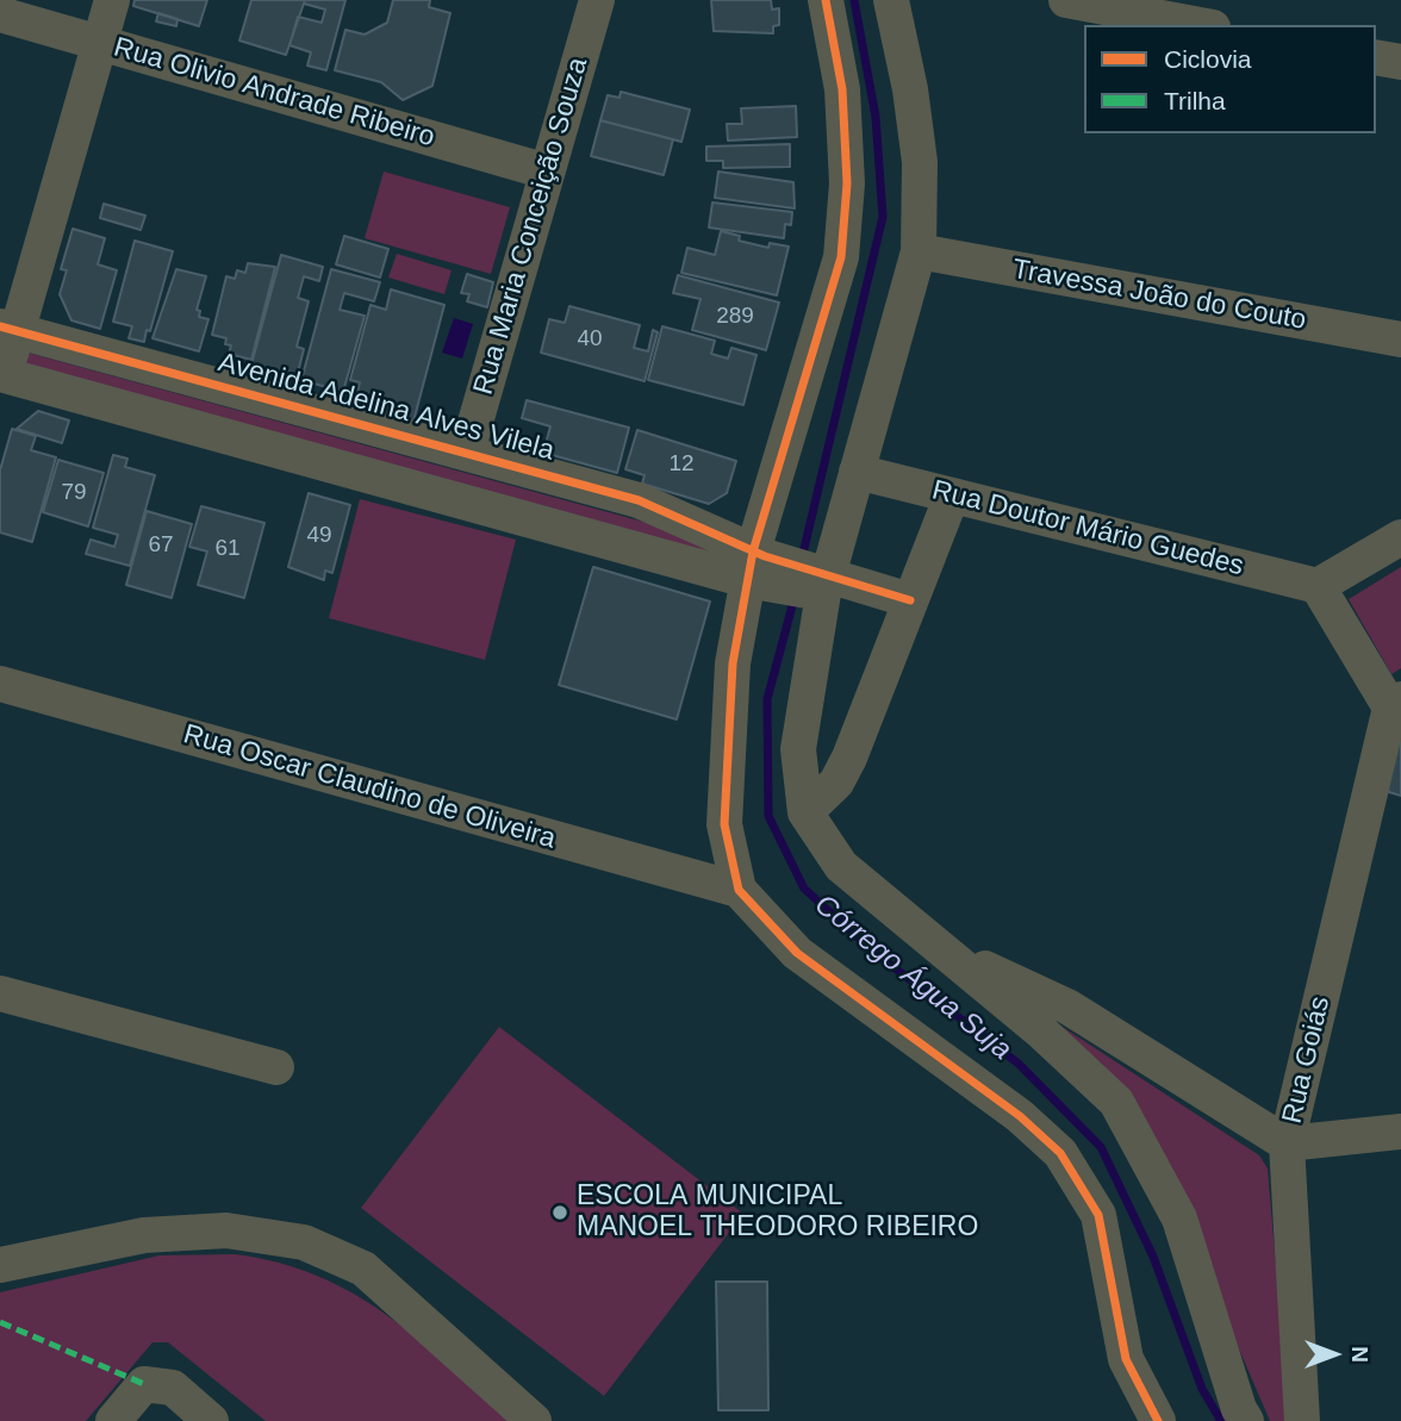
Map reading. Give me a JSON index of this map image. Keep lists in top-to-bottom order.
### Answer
{
  "streets": {
    "street": [
      "Rua Olivio Andrade Ribeiro",
      "Rua Maria Conceição Souza",
      "Travessa João do Couto",
      "Avenida Adelina Alves Vilela",
      "Rua Doutor Mário Guedes",
      "Rua Oscar Claudino de Oliveira",
      "Rua Goiás"
    ]
  },
  "crossings": [
    ["Rua Olivio Andrade Ribeiro", "Rua Maria Conceição Souza"],
    ["Rua Maria Conceição Souza", "Avenida Adelina Alves Vilela"],
    ["Rua Doutor Mário Guedes", "Rua Goiás"]
  ],
  "water": ["Córrego Água Suja"],
  "places": ["ESCOLA MUNICIPAL MANOEL THEODORO RIBEIRO"],
  "house_numbers": [
    "289",
    "40",
    "12",
    "79",
    "49",
    "67",
    "61"
  ],
  "legend": ["Ciclovia", "Trilha"],
  "north": "right"
}
